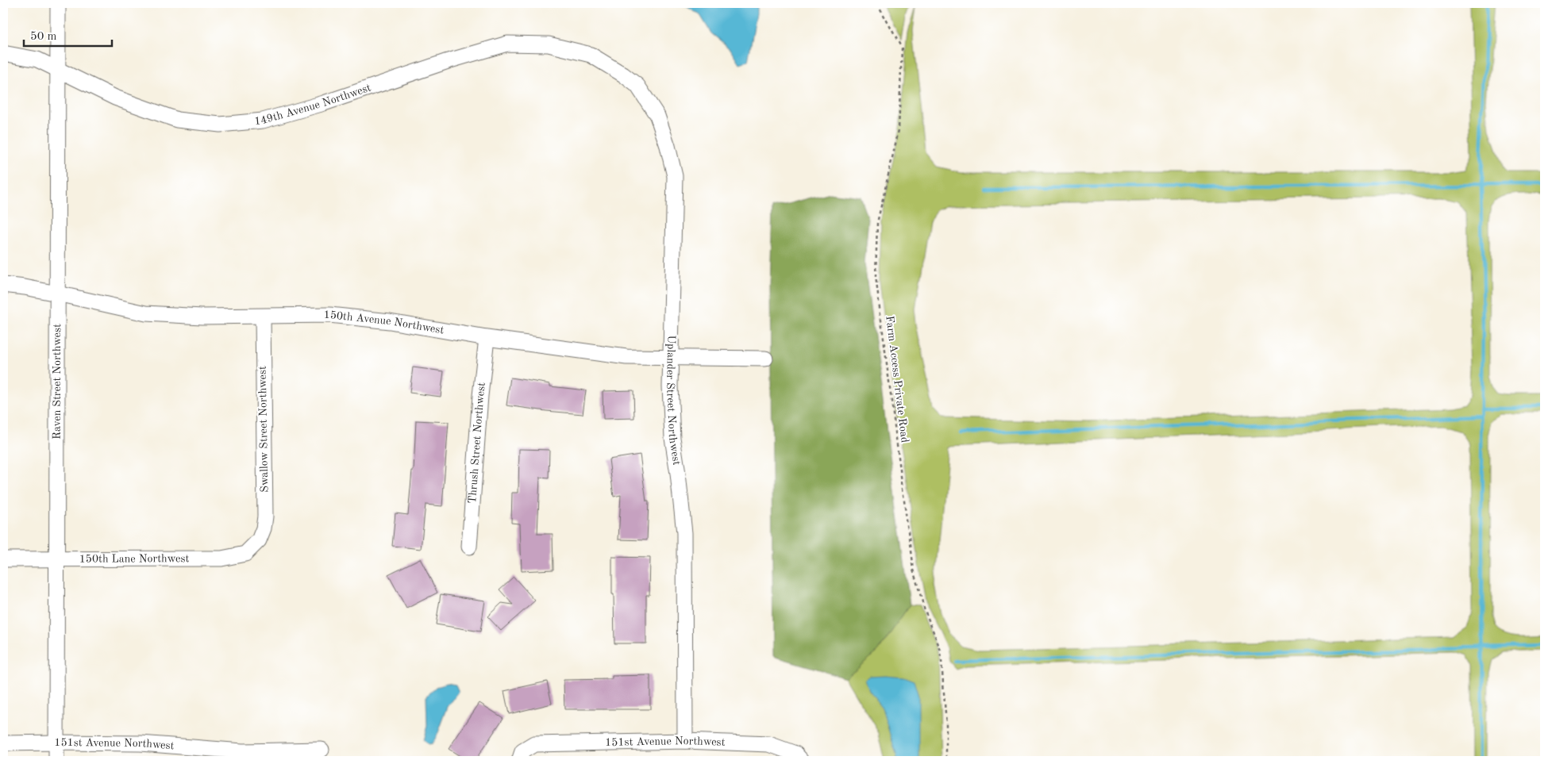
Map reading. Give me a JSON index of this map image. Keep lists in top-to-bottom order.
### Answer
{
  "streets": {
    "street": [
      "149th Avenue Northwest",
      "150th Avenue Northwest",
      "Raven Street Northwest",
      "Uplander Street Northwest",
      "Swallow Street Northwest",
      "Thrush Street Northwest",
      "150th Lane Northwest",
      "151st Avenue Northwest"
    ],
    "path": ["Farm Access Private Road"]
  },
  "crossings": [
    ["149th Avenue Northwest", "Raven Street Northwest"],
    ["149th Avenue Northwest", "Uplander Street Northwest"],
    ["150th Avenue Northwest", "Raven Street Northwest"],
    ["150th Avenue Northwest", "Uplander Street Northwest"],
    ["150th Avenue Northwest", "Swallow Street Northwest"],
    ["150th Avenue Northwest", "Thrush Street Northwest"],
    ["Raven Street Northwest", "150th Lane Northwest"],
    ["Raven Street Northwest", "151st Avenue Northwest"],
    ["Uplander Street Northwest", "151st Avenue Northwest"],
    ["Swallow Street Northwest", "150th Lane Northwest"]
  ],
  "scale_bar": "50 m"
}
